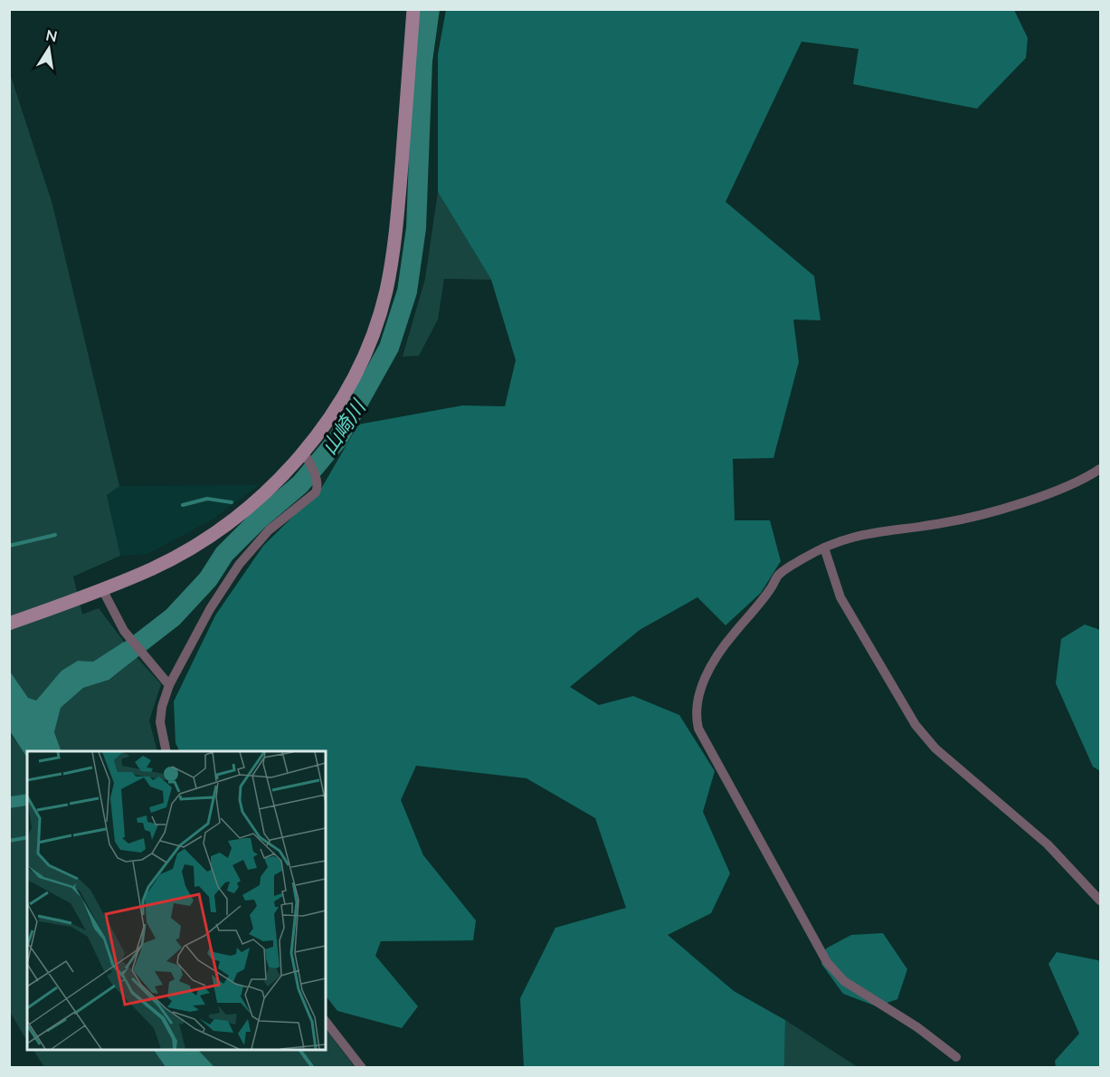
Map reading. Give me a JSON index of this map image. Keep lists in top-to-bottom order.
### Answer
{
  "water": ["山崎川"],
  "north": "top"
}
